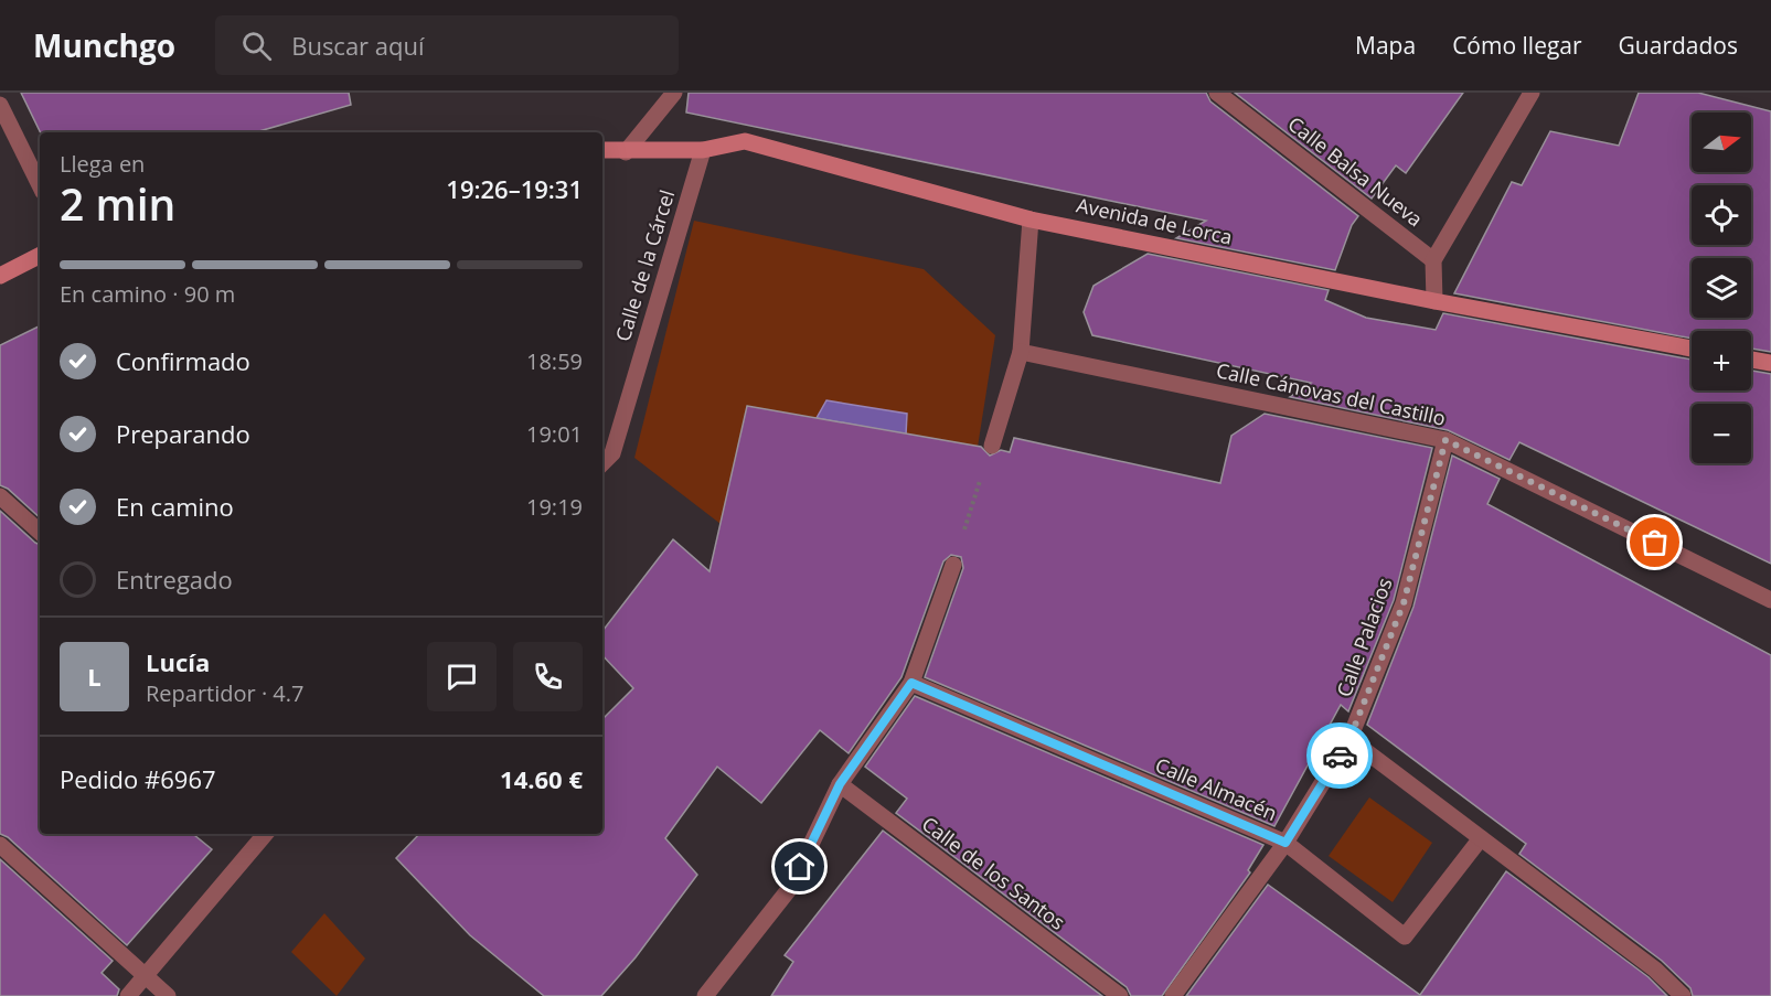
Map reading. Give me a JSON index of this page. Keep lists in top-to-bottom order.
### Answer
{
  "streets": {
    "street": [
      "Calle Balsa Nueva",
      "Avenida de Lorca",
      "Calle de la Cárcel",
      "Calle Cánovas del Castillo",
      "Calle Palacios",
      "Calle Almacén",
      "Calle de los Santos"
    ]
  },
  "crossings": [
    ["Avenida de Lorca", "Calle de la Cárcel"],
    ["Calle Cánovas del Castillo", "Calle Palacios"],
    ["Calle Palacios", "Calle Almacén"]
  ],
  "north": "right",
  "page": {
    "header": "Munchgo",
    "search": "Buscar aquí",
    "nav": ["Mapa", "Cómo llegar", "Guardados"],
    "map_buttons": ["+", "−"],
    "heading": ["2 min", "Llega en", "19:26–19:31"],
    "panel": [
      "Lucía",
      "Repartidor · 4.7",
      "Pedido #6967",
      "14.60 €"
    ],
    "bar": "En camino · 90 m",
    "list": [
      ["Confirmado", "18:59"],
      ["Preparando", "19:01"],
      ["En camino", "19:19"],
      "Entregado"
    ],
    "round": "L"
  }
}
